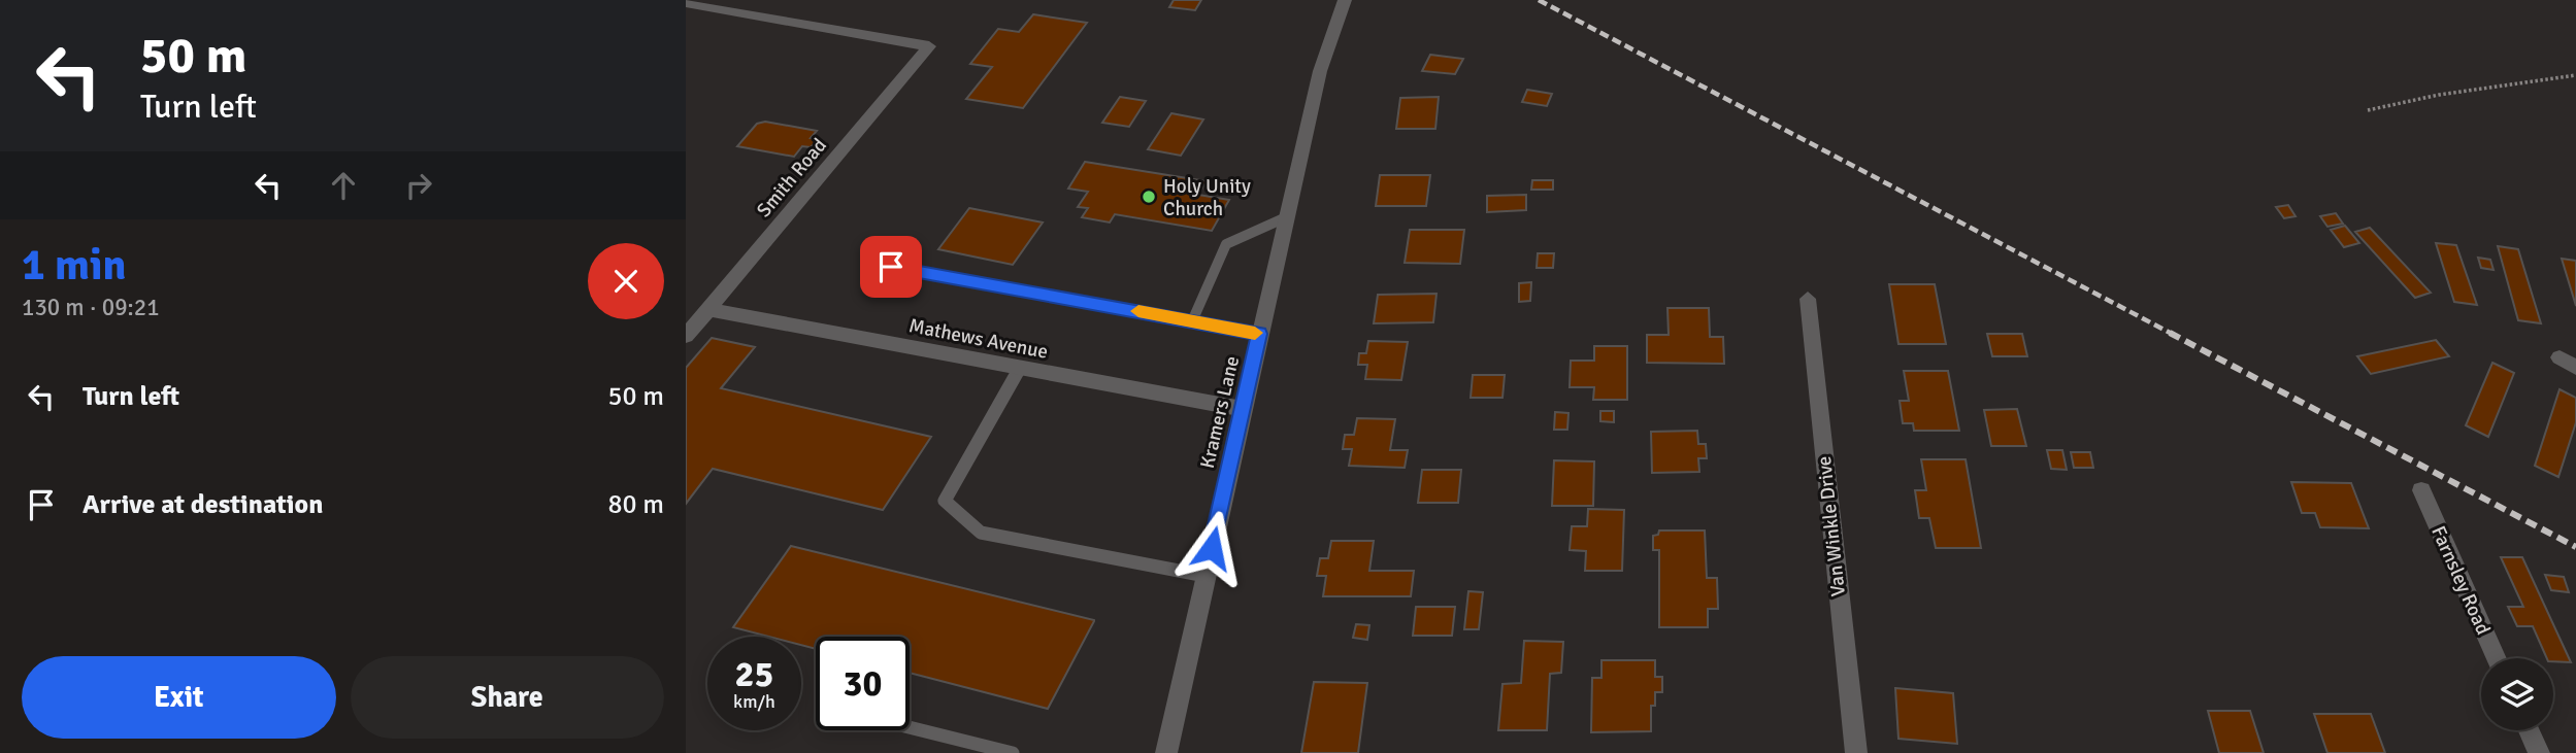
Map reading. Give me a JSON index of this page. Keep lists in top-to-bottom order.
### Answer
{
  "streets": {
    "street": [
      "Smith Road",
      "Mathews Avenue",
      "Kramers Lane",
      "Van Winkle Drive",
      "Farnsley Road"
    ]
  },
  "crossings": [
    ["Smith Road", "Mathews Avenue"],
    ["Mathews Avenue", "Kramers Lane"]
  ],
  "places": ["Holy Unity Church"],
  "page": {
    "turn": ["50 m", "Turn left"],
    "heading": ["1 min", "130 m · 09:21"],
    "list": [
      {
        "name": "Turn left",
        "value": "50 m"
      },
      {
        "name": "Arrive at destination",
        "value": "80 m"
      }
    ],
    "speed": "25 km/h",
    "limit": "30",
    "buttons": ["Exit", "Share"]
  }
}
